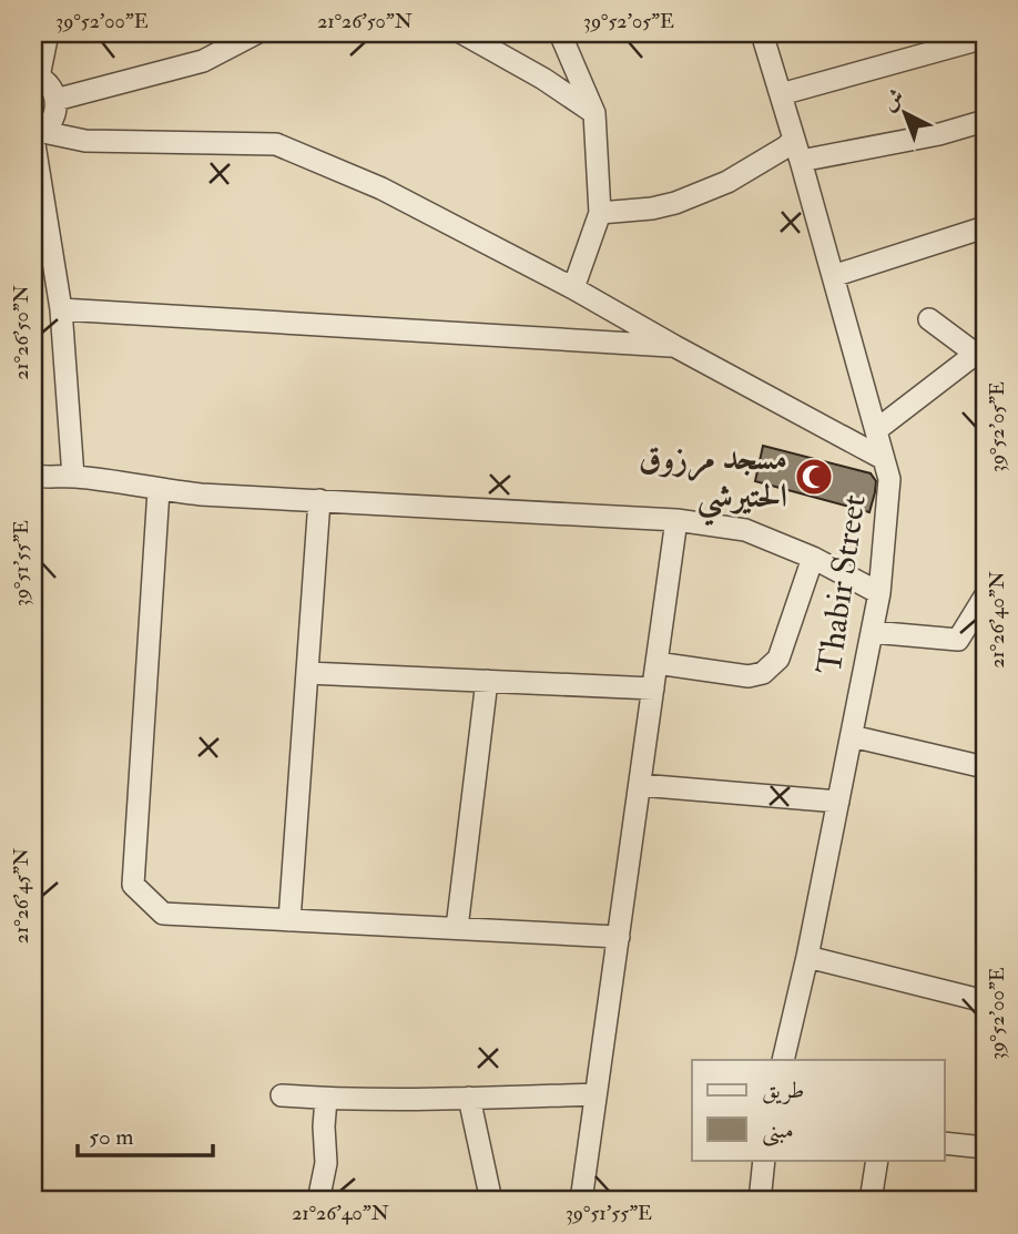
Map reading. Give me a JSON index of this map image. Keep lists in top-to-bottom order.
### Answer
{
  "streets": {
    "street": ["Thabir Street"]
  },
  "places": {
    "mosque": ["مسجد مرزوق الحتيرشي"]
  },
  "legend": ["طريق", "مبنى"],
  "scale_bar": "50 m",
  "north": "top left",
  "coordinates": [
    "39°52'00\"E",
    "21°26'50\"N",
    "39°52'05\"E",
    "39°51'55\"E",
    "21°26'40\"N",
    "21°26'45\"N"
  ]
}
